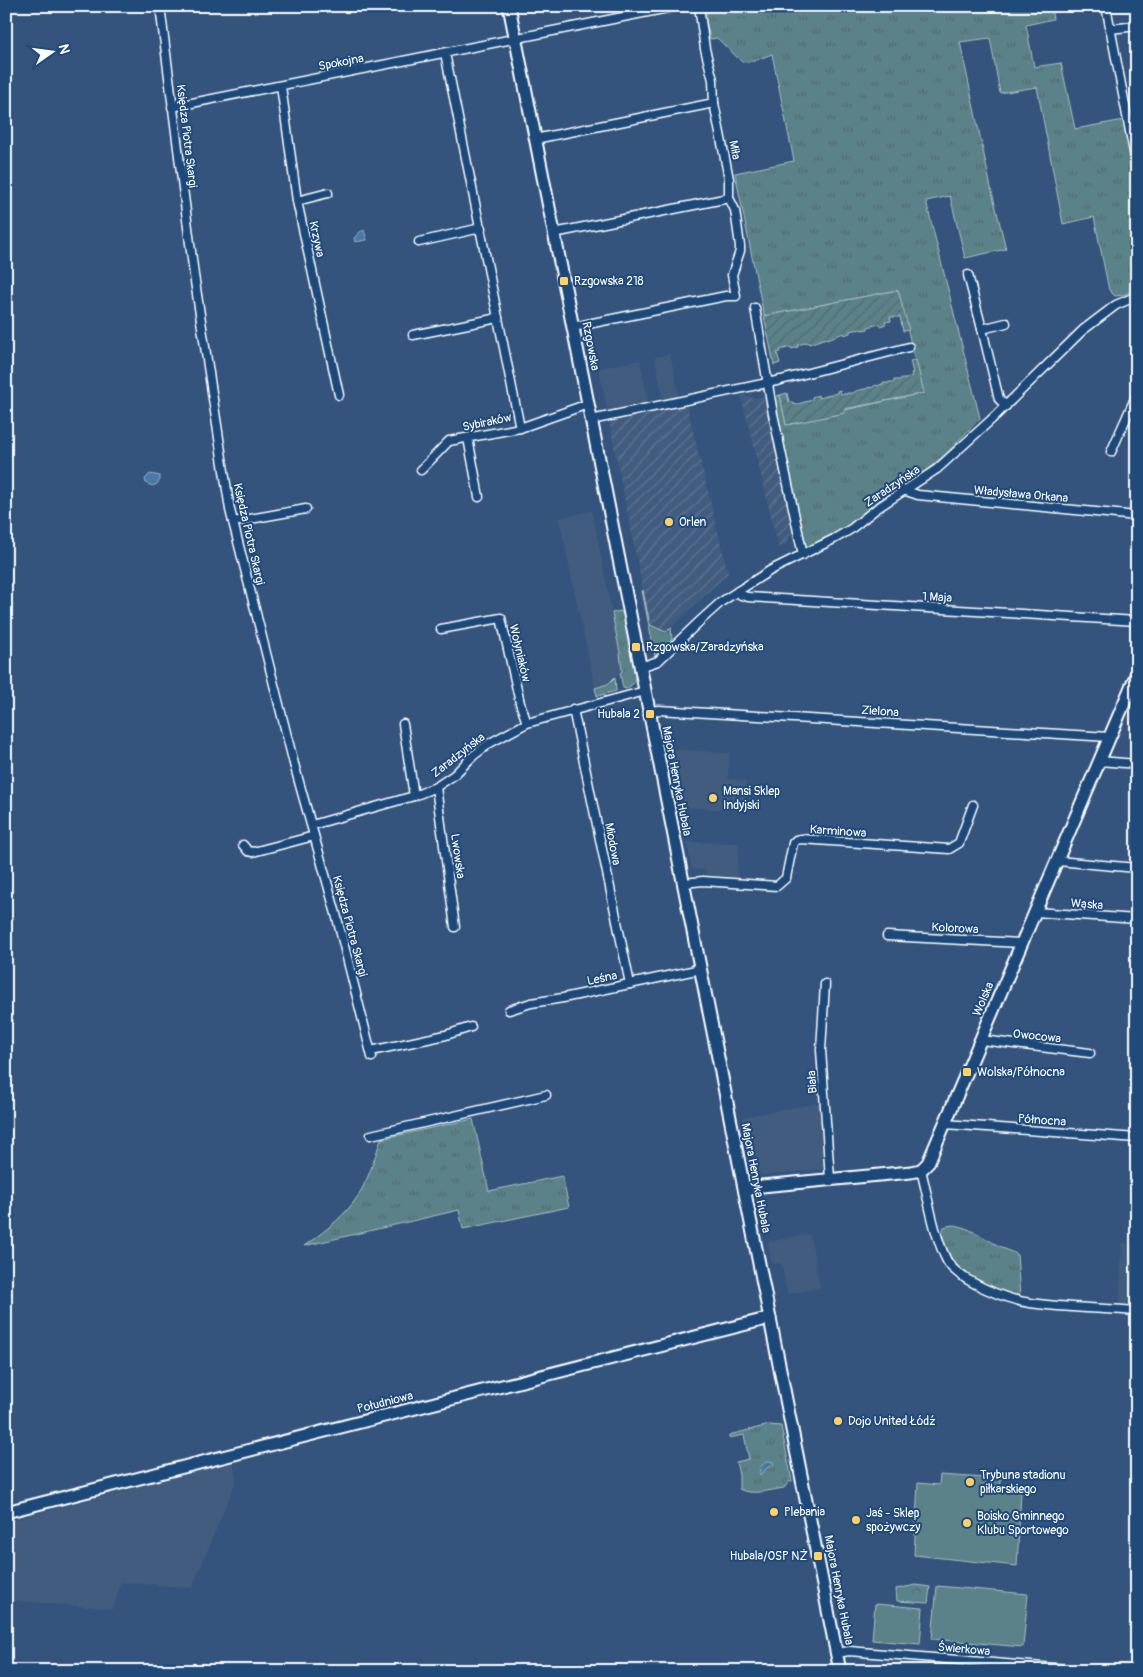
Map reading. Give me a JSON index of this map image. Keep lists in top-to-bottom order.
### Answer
{
  "streets": {
    "main road": [
      "Rzgowska",
      "Majora Henryka Hubala",
      "Wolska",
      "Południowa"
    ],
    "street": [
      "Spokojna",
      "Księdza Piotra Skargi",
      "Miła",
      "Krzywa",
      "Sybiraków",
      "Zaradzyńska",
      "Władysława Orkana",
      "1 Maja",
      "Wołyniaków",
      "Zielona",
      "Karminowa",
      "Miodowa",
      "Lwowska",
      "Wąska",
      "Kolorowa",
      "Leśna",
      "Owocowa",
      "Biała",
      "Północna",
      "Świerkowa"
    ]
  },
  "crossings": [
    ["Spokojna", "Księdza Piotra Skargi"],
    ["Spokojna", "Krzywa"],
    ["Spokojna", "Rzgowska"],
    ["Spokojna", "Sybiraków"],
    ["Księdza Piotra Skargi", "Zaradzyńska"],
    ["Miła", "Rzgowska"],
    ["Rzgowska", "Zaradzyńska"],
    ["Rzgowska", "Majora Henryka Hubala"],
    ["Zaradzyńska", "Władysława Orkana"],
    ["Zaradzyńska", "1 Maja"],
    ["Zaradzyńska", "Wołyniaków"],
    ["Zaradzyńska", "Majora Henryka Hubala"],
    ["Zaradzyńska", "Miodowa"],
    ["Zaradzyńska", "Lwowska"],
    ["Zielona", "Majora Henryka Hubala"],
    ["Zielona", "Wolska"],
    ["Majora Henryka Hubala", "Karminowa"],
    ["Majora Henryka Hubala", "Leśna"],
    ["Majora Henryka Hubala", "Południowa"],
    ["Majora Henryka Hubala", "Świerkowa"],
    ["Miodowa", "Leśna"],
    ["Wąska", "Wolska"],
    ["Kolorowa", "Wolska"],
    ["Wolska", "Owocowa"],
    ["Wolska", "Północna"]
  ],
  "places": {
    "transit": [
      "Rzgowska 218",
      "Rzgowska/Zaradzyńska",
      "Hubala 2",
      "Wolska/Północna",
      "Hubala/OSP NŻ"
    ],
    "other": [
      "Orlen",
      "Mansi Sklep Indyjski",
      "Dojo United Łódź",
      "Trybuna stadionu piłkarskiego",
      "Plebania",
      "Jaś - Sklep spożywczy",
      "Boisko Gminnego Klubu Sportowego"
    ]
  },
  "north": "right"
}
